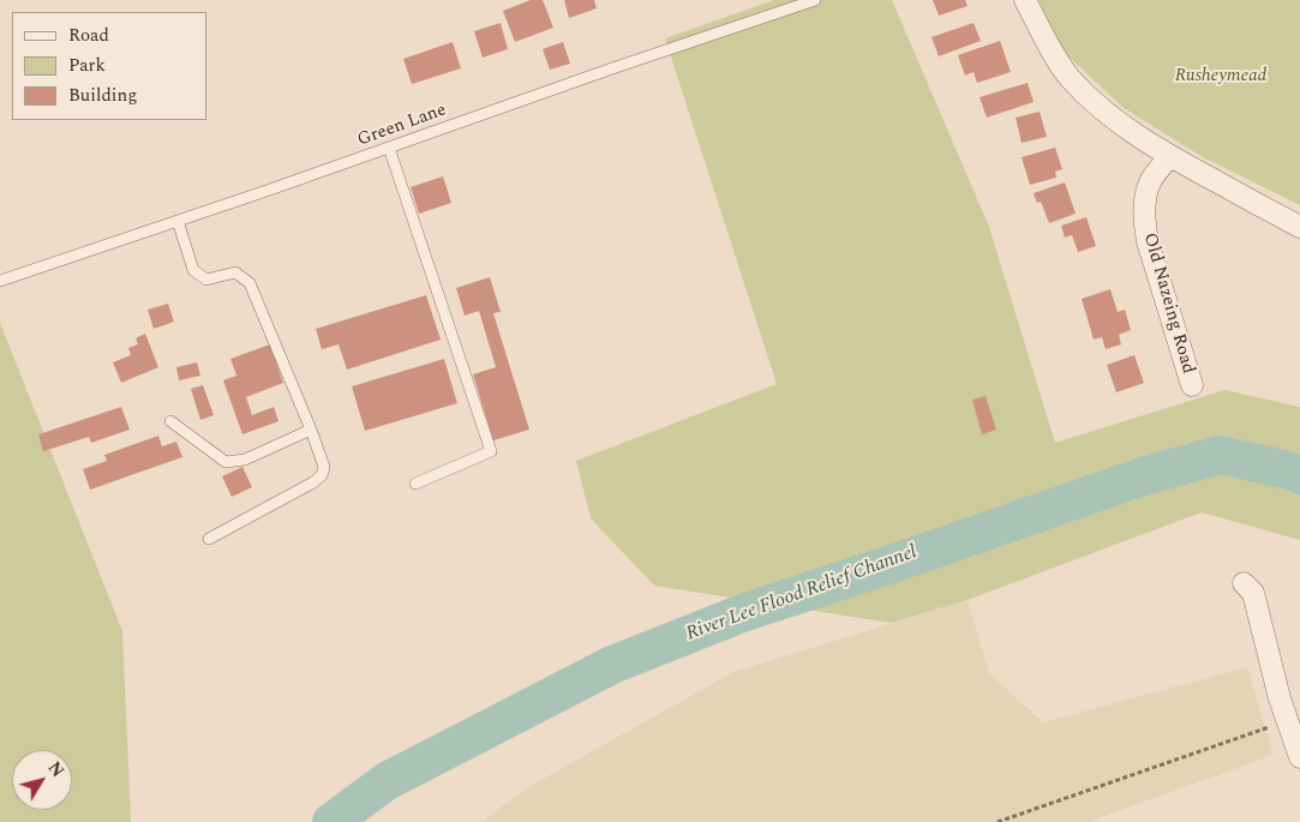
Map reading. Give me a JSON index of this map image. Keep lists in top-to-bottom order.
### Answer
{
  "streets": {
    "street": ["Old Nazeing Road"],
    "lane": ["Green Lane"]
  },
  "water": ["River Lee Flood Relief Channel"],
  "parks": ["Rusheymead"],
  "legend": ["Road", "Park", "Building"],
  "north": "top right"
}
